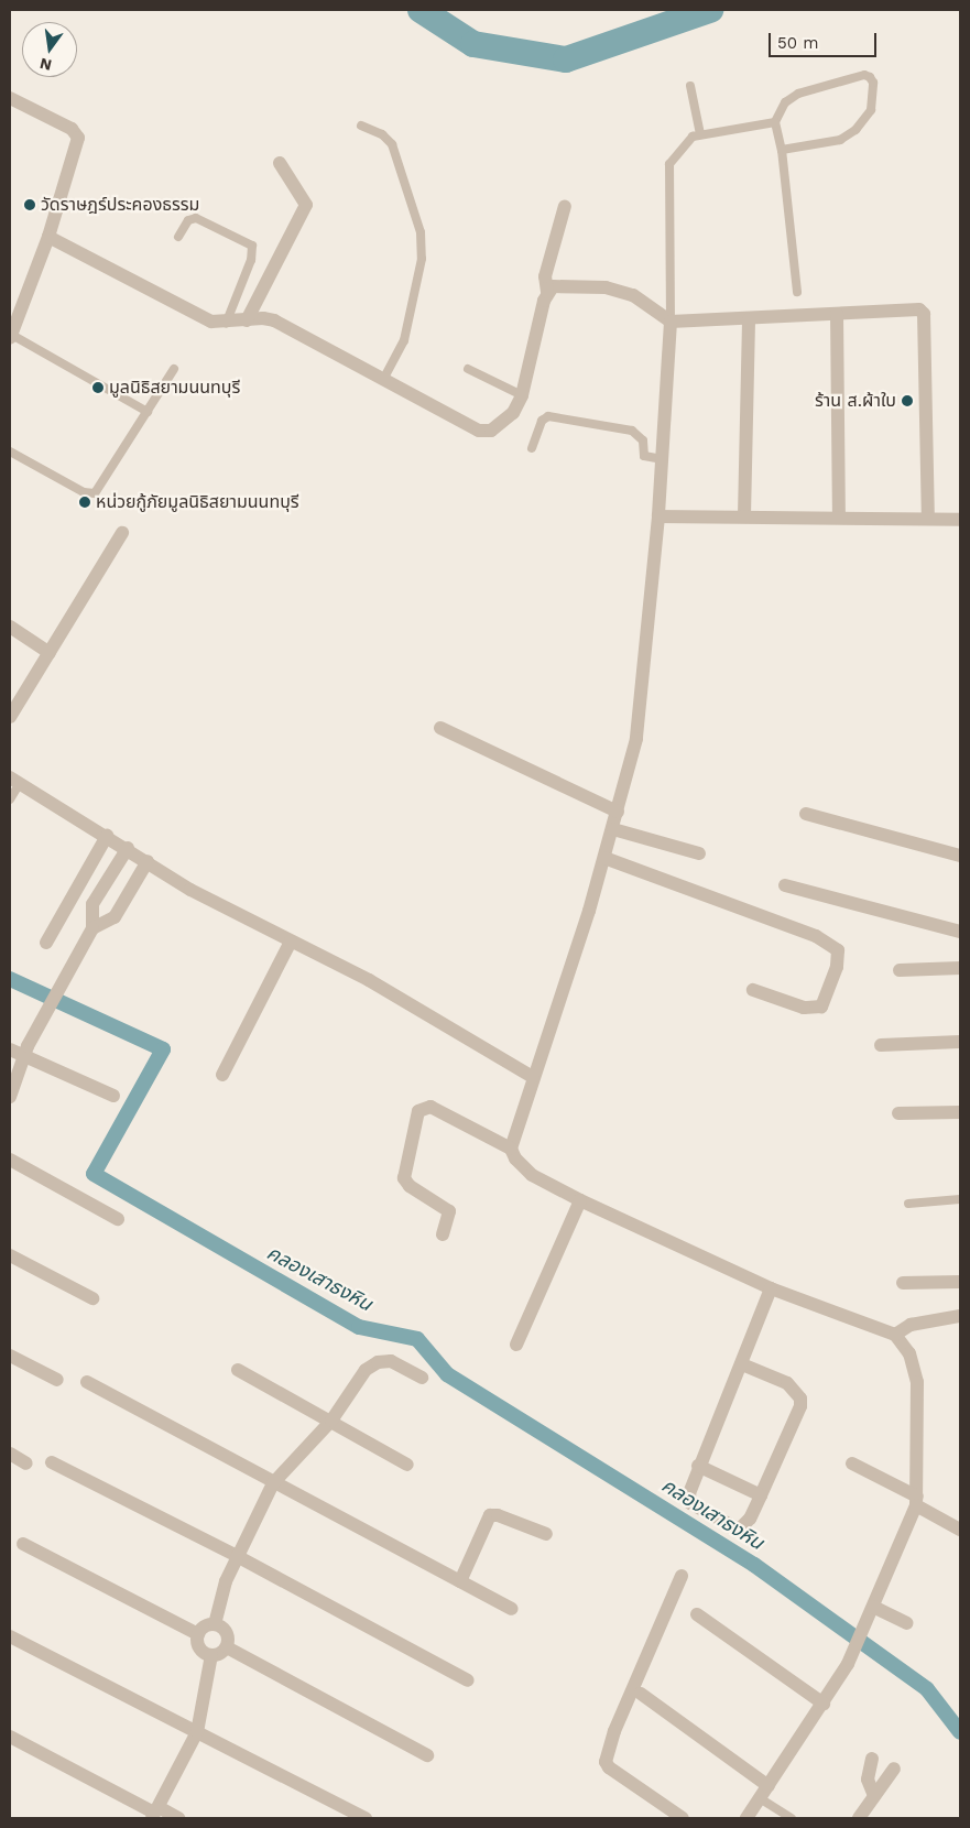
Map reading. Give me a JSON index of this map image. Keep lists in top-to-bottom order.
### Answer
{
  "water": ["คลองเสาธงหิน"],
  "places": [
    "วัดราษฎร์ประคองธรรม",
    "มูลนิธิสยามนนทบุรี",
    "ร้าน ส.ผ้าใบ",
    "หน่วยกู้ภัยมูลนิธิสยามนนทบุรี"
  ],
  "scale_bar": "50 m",
  "north": "bottom"
}
